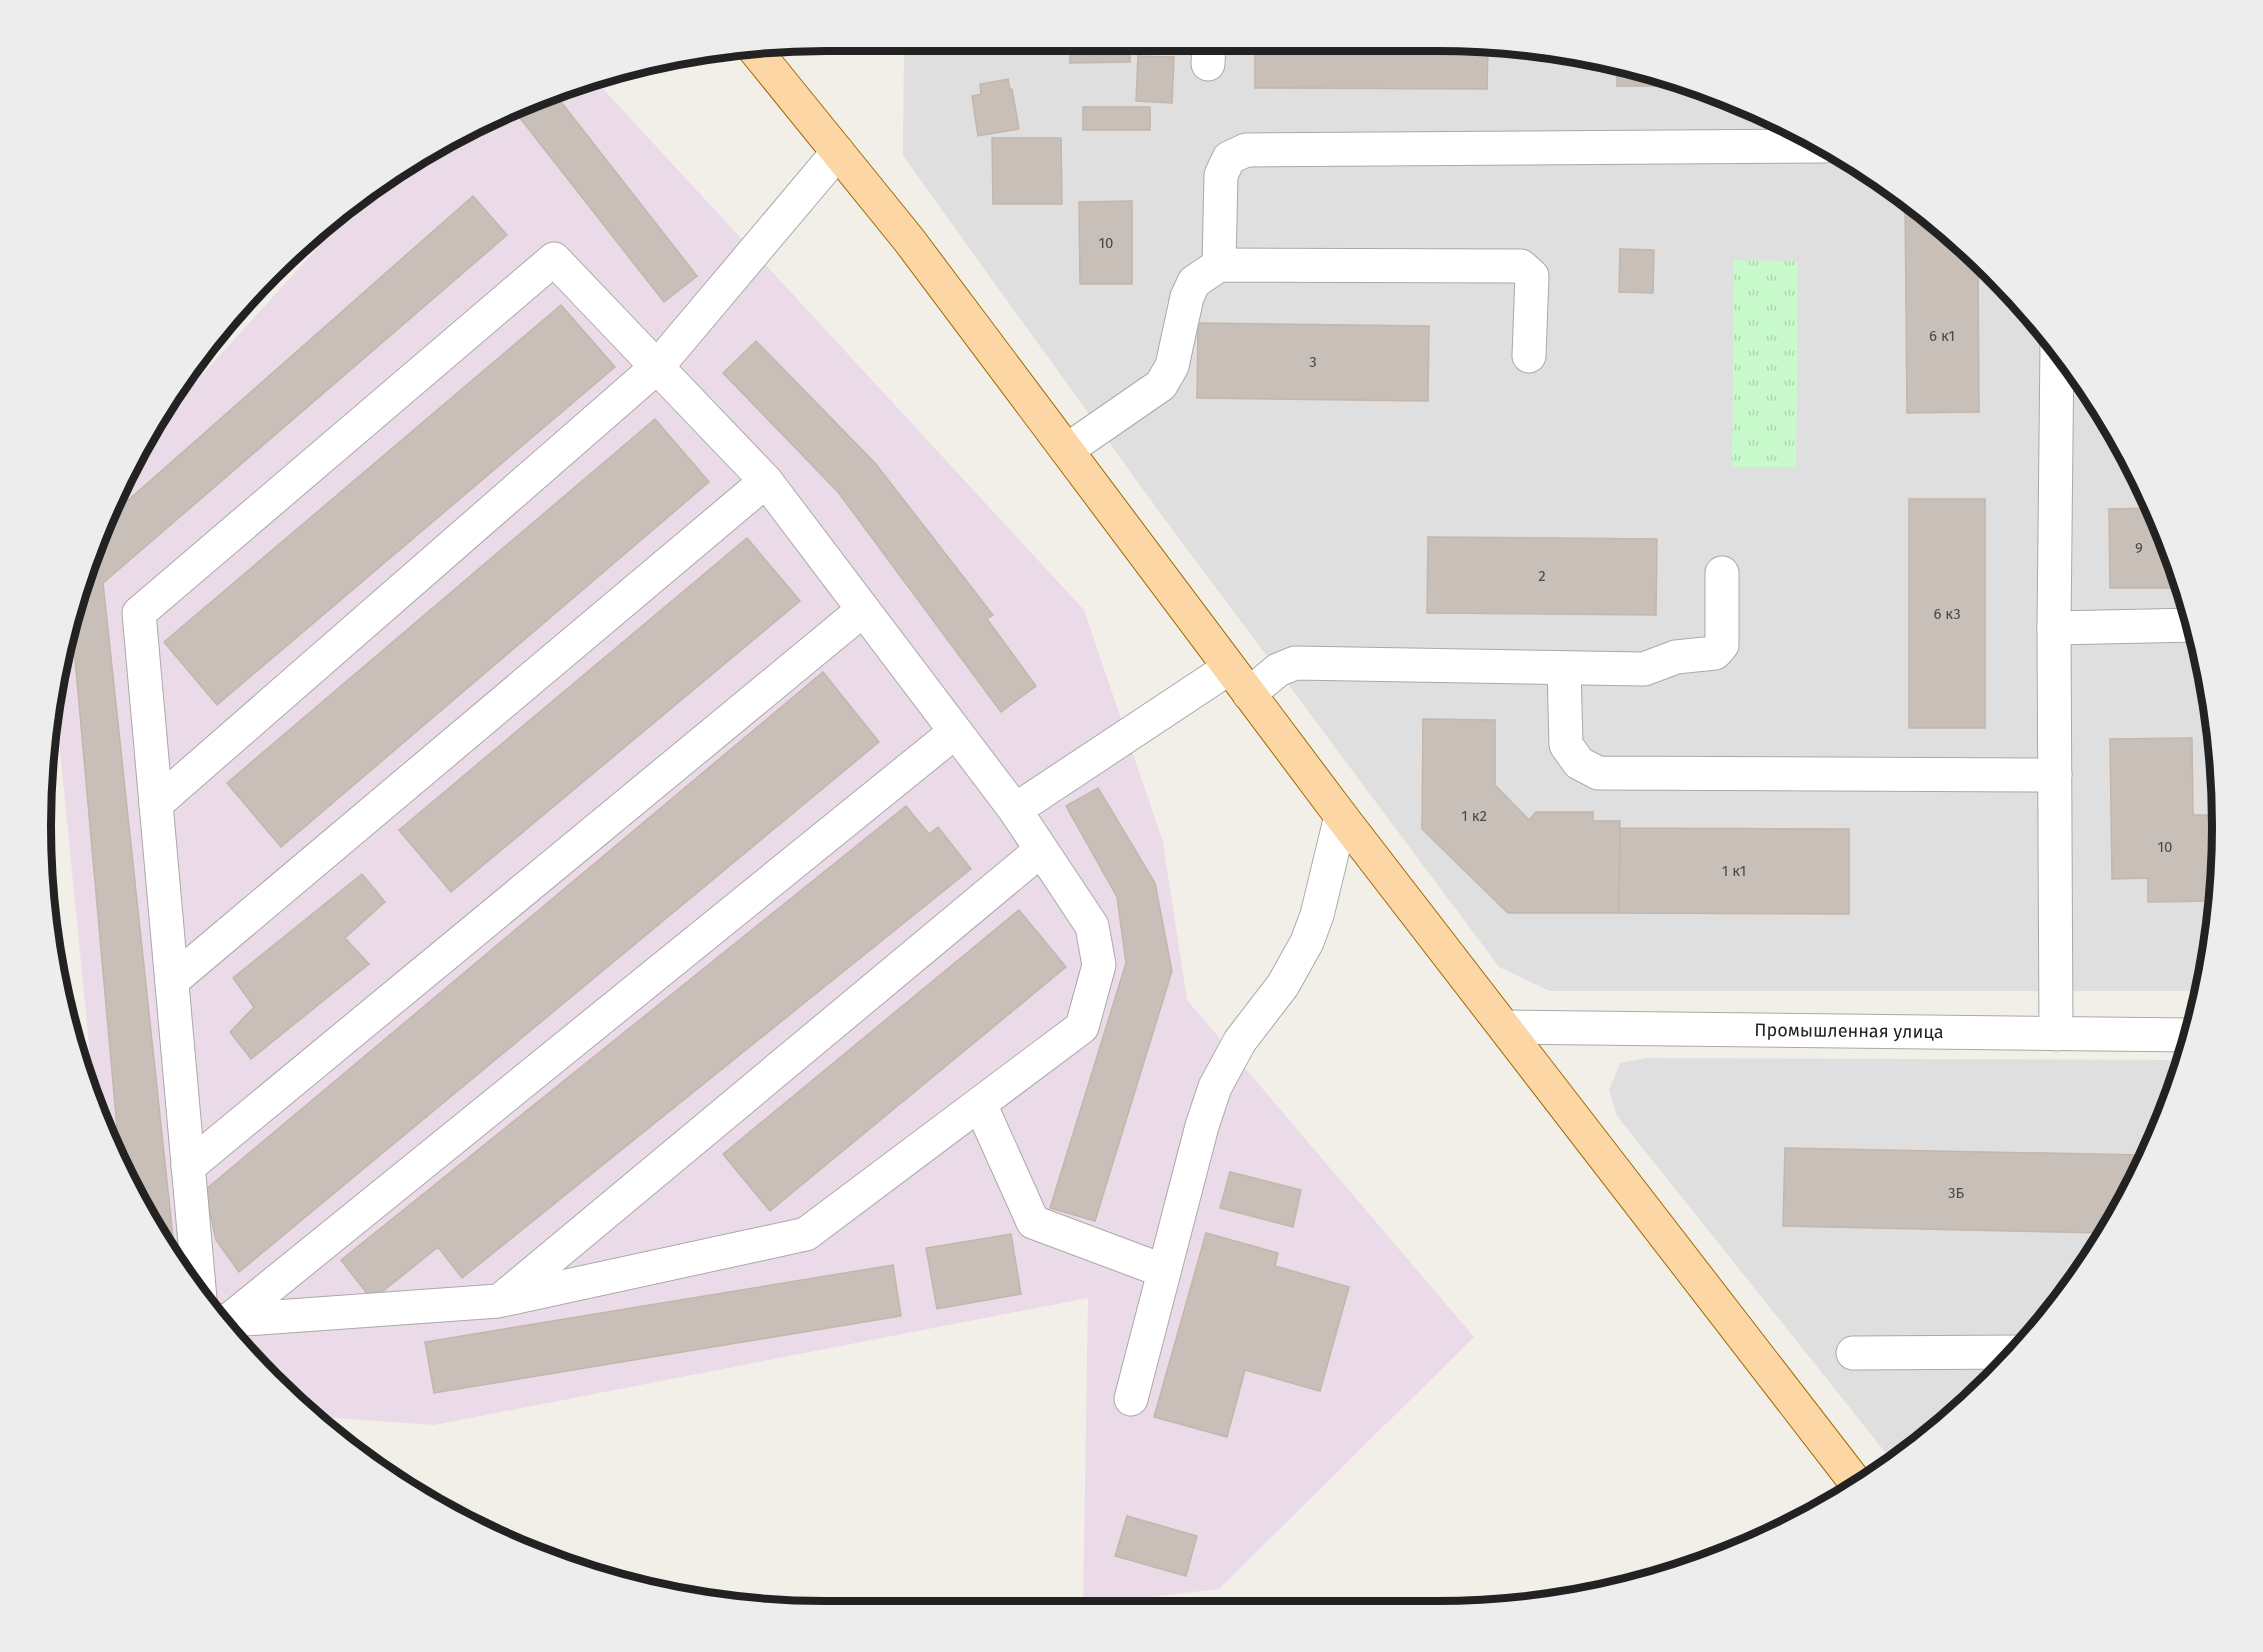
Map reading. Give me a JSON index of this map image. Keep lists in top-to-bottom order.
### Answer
{
  "streets": {
    "street": ["Промышленная улица"]
  },
  "house_numbers": [
    "10",
    "6 к1",
    "3",
    "9",
    "2",
    "6 к3",
    "1 к2",
    "10",
    "1 к1",
    "3Б"
  ]
}
